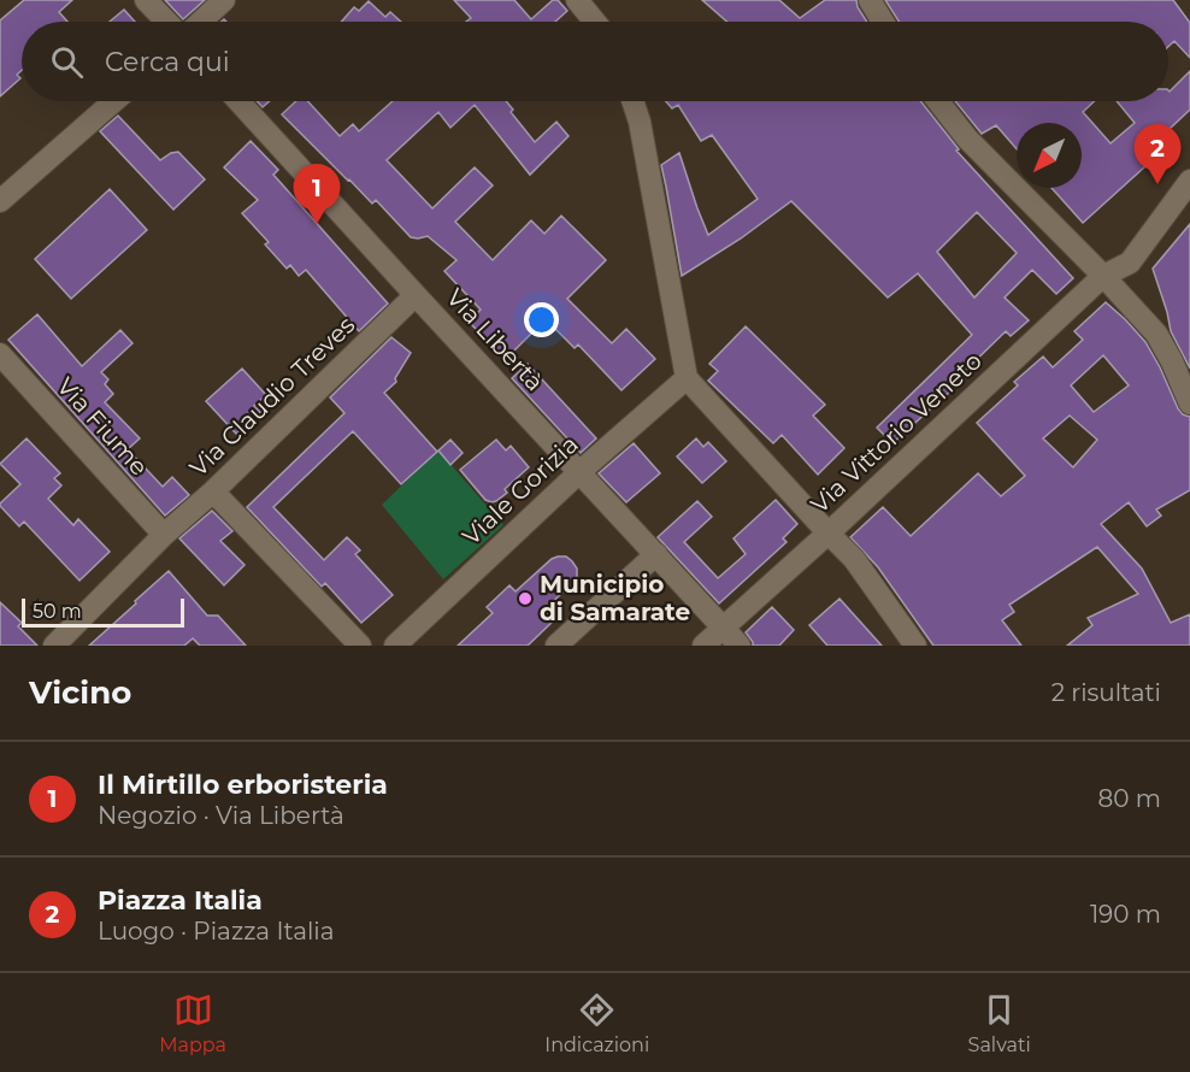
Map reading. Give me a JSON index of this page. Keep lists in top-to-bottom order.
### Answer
{
  "streets": {
    "street": [
      "Via Libertà",
      "Via Claudio Treves",
      "Via Fiume",
      "Via Vittorio Veneto",
      "Viale Gorizia"
    ]
  },
  "crossings": [
    ["Via Libertà", "Via Claudio Treves"],
    ["Via Libertà", "Via Vittorio Veneto"],
    ["Via Libertà", "Viale Gorizia"],
    ["Via Claudio Treves", "Via Fiume"]
  ],
  "places": ["Municipio di Samarate"],
  "scale_bar": "50 m",
  "north": "bottom left",
  "page": {
    "search": "Cerca qui",
    "pins": ["2", "1"],
    "scale": "50 m",
    "heading": ["Vicino", "2 risultati"],
    "list": [
      {
        "mark": "1",
        "name": "Il Mirtillo erboristeria",
        "note": "Negozio · Via Libertà",
        "value": "80 m"
      },
      {
        "mark": "2",
        "name": "Piazza Italia",
        "note": "Luogo · Piazza Italia",
        "value": "190 m"
      }
    ],
    "nav": ["Mappa", "Indicazioni", "Salvati"]
  }
}
